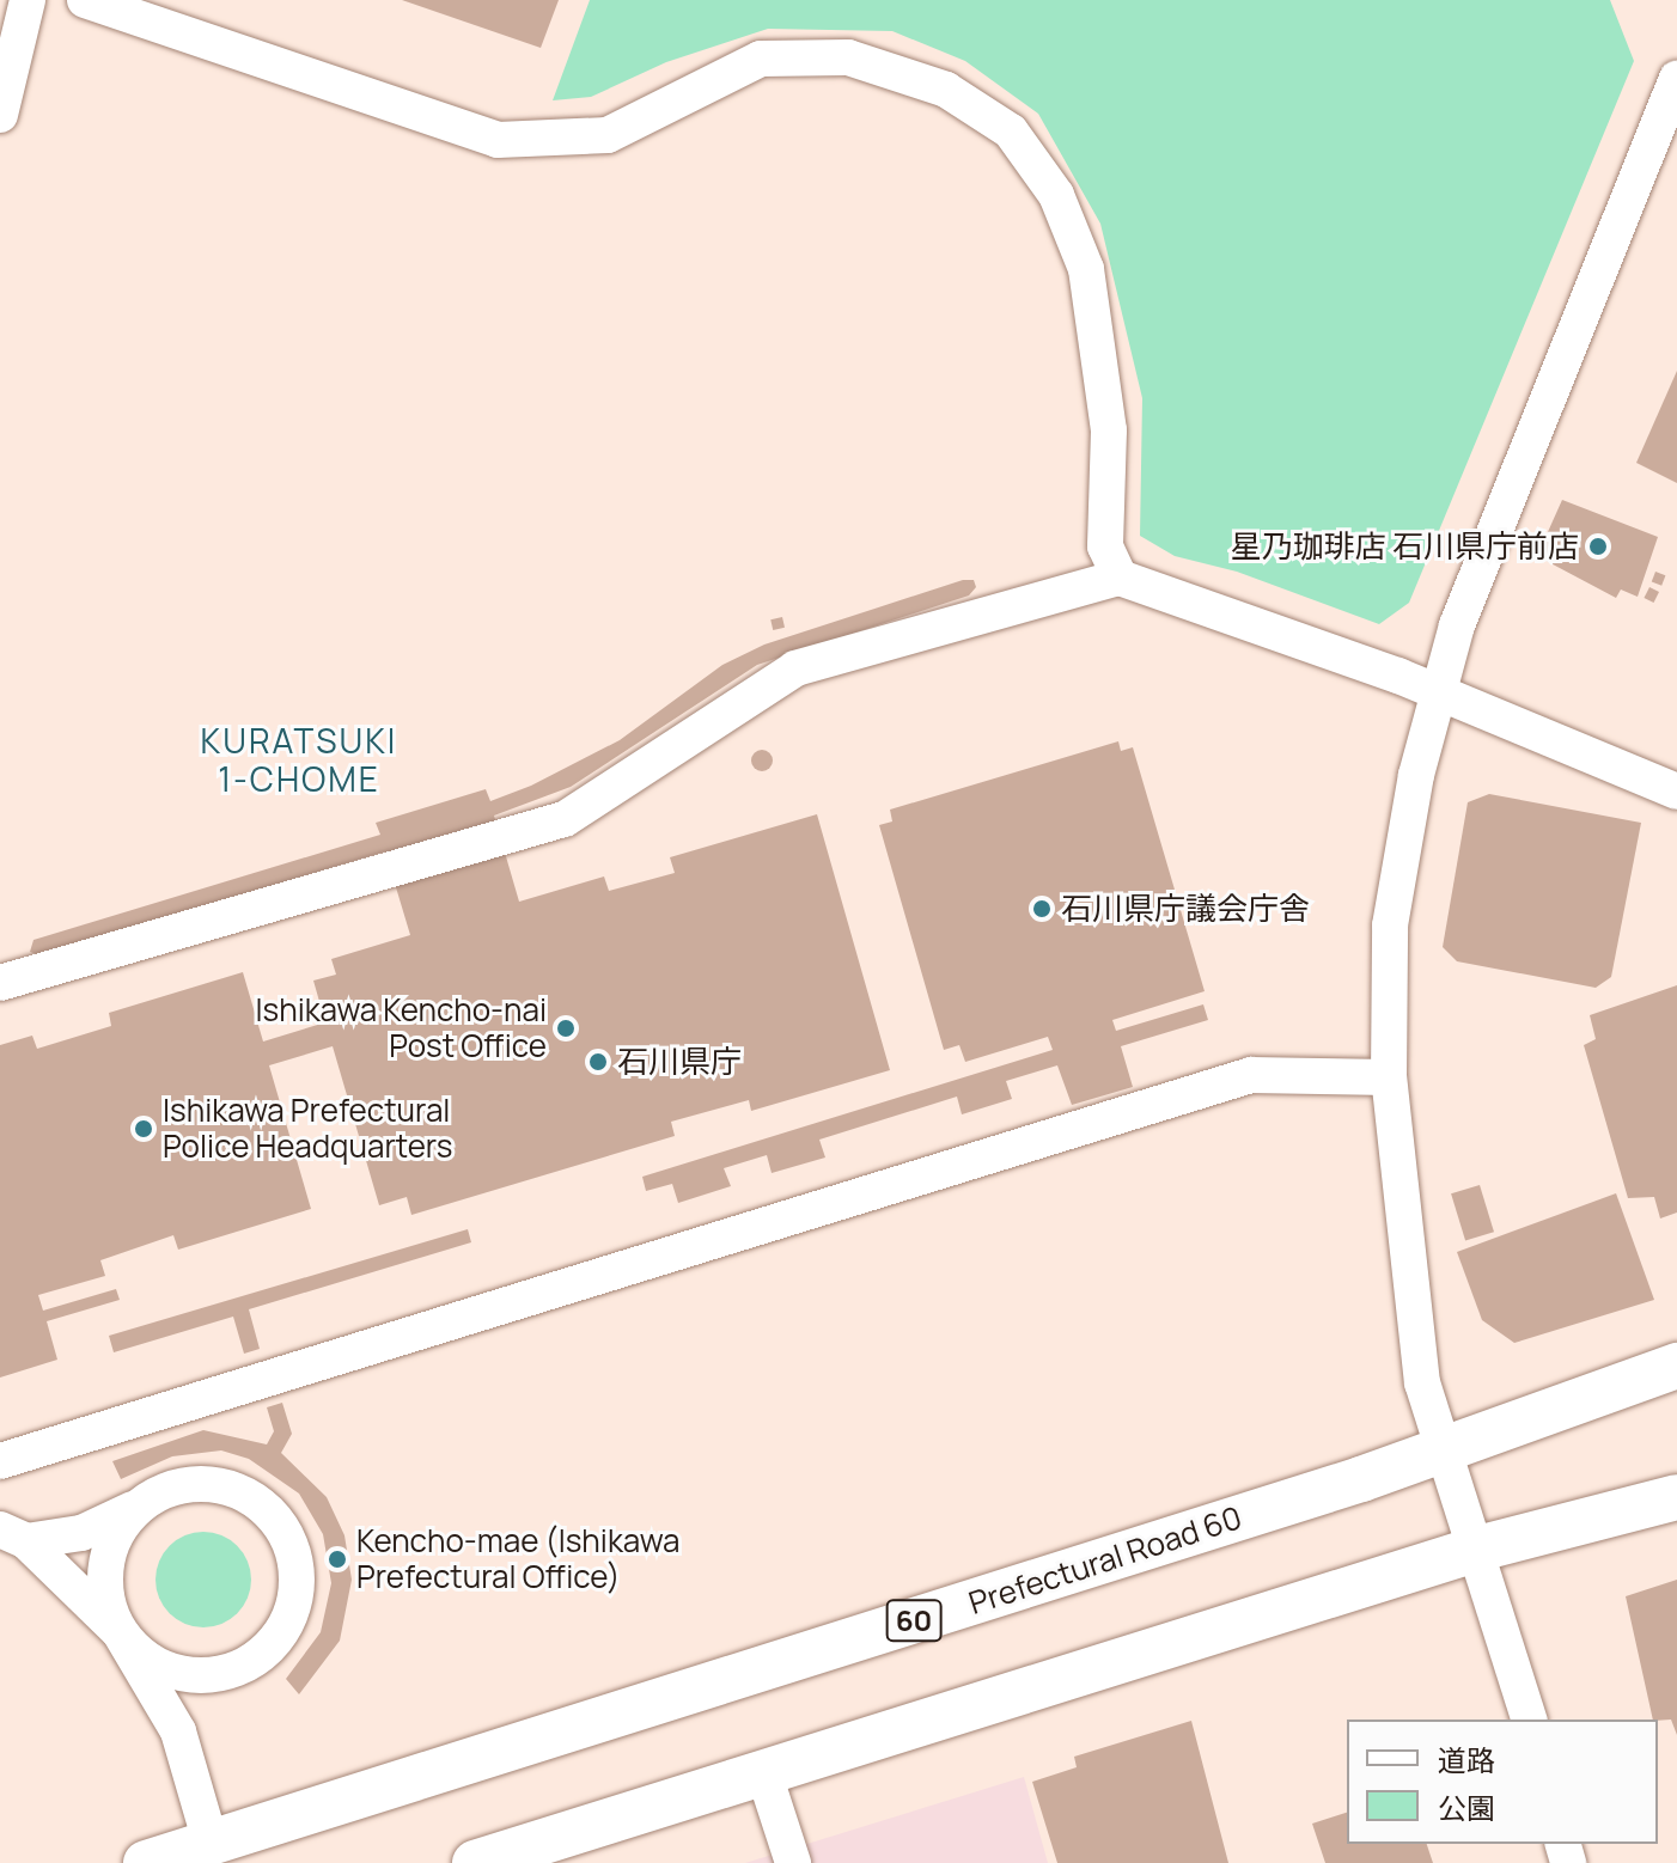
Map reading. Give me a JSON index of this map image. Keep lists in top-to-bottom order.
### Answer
{
  "streets": {
    "main road": ["Prefectural Road 60", "60"]
  },
  "districts": ["KURATSUKI 1-CHOME"],
  "places": [
    "星乃珈琲店 石川県庁前店",
    "石川県庁議会庁舎",
    "Ishikawa Kencho-nai Post Office",
    "石川県庁",
    "Ishikawa Prefectural Police Headquarters",
    "Kencho-mae (Ishikawa Prefectural Office)"
  ],
  "legend": ["道路", "公園"]
}
